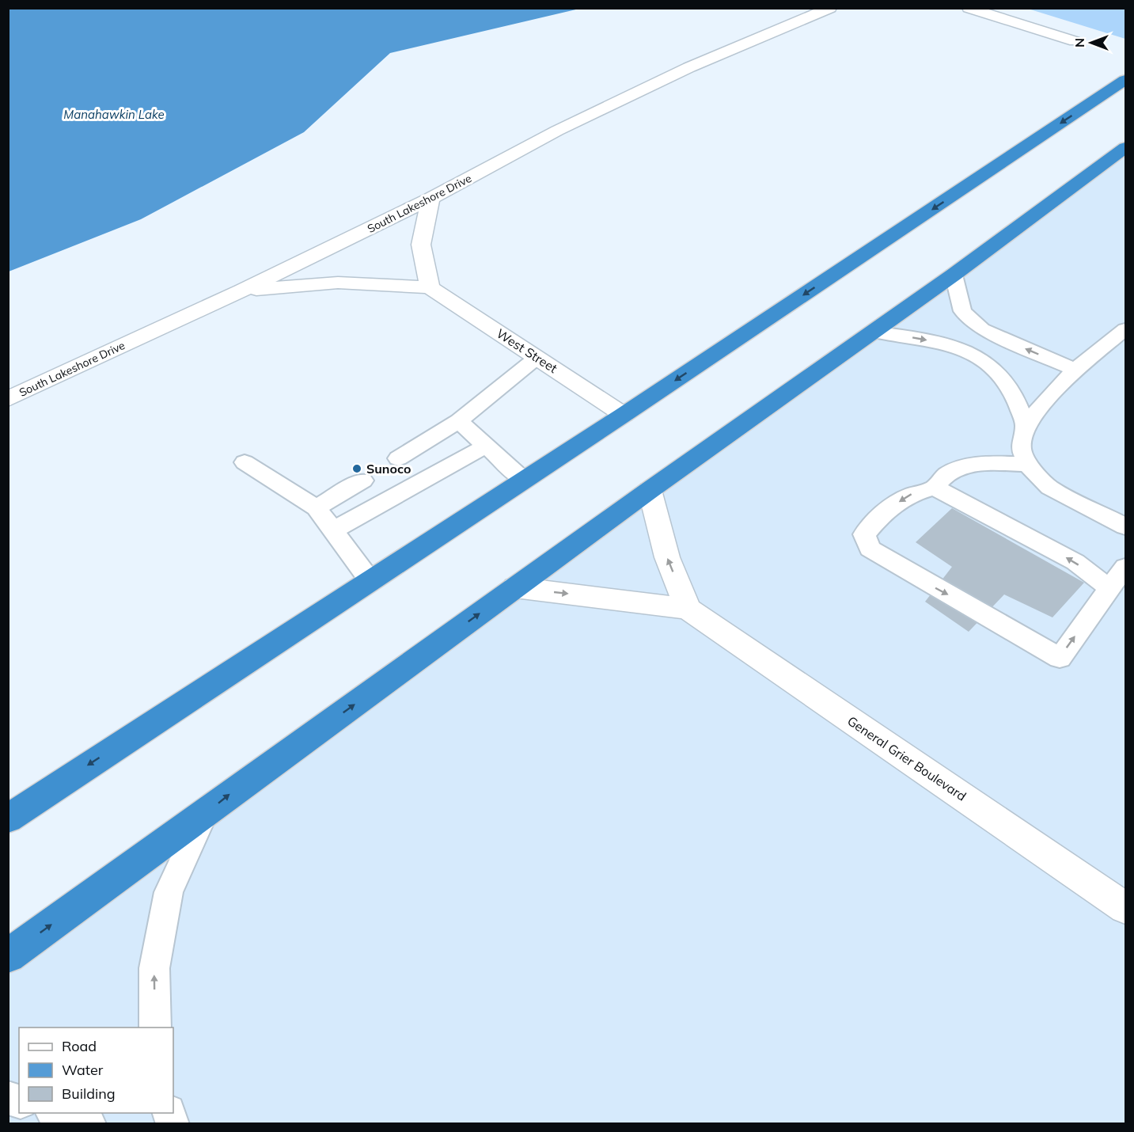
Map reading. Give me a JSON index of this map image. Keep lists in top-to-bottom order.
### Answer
{
  "streets": {
    "street": ["South Lakeshore Drive", "West Street", "General Grier Boulevard"]
  },
  "water": ["Manahawkin Lake"],
  "places": ["Sunoco"],
  "legend": ["Road", "Water", "Building"],
  "north": "left"
}
